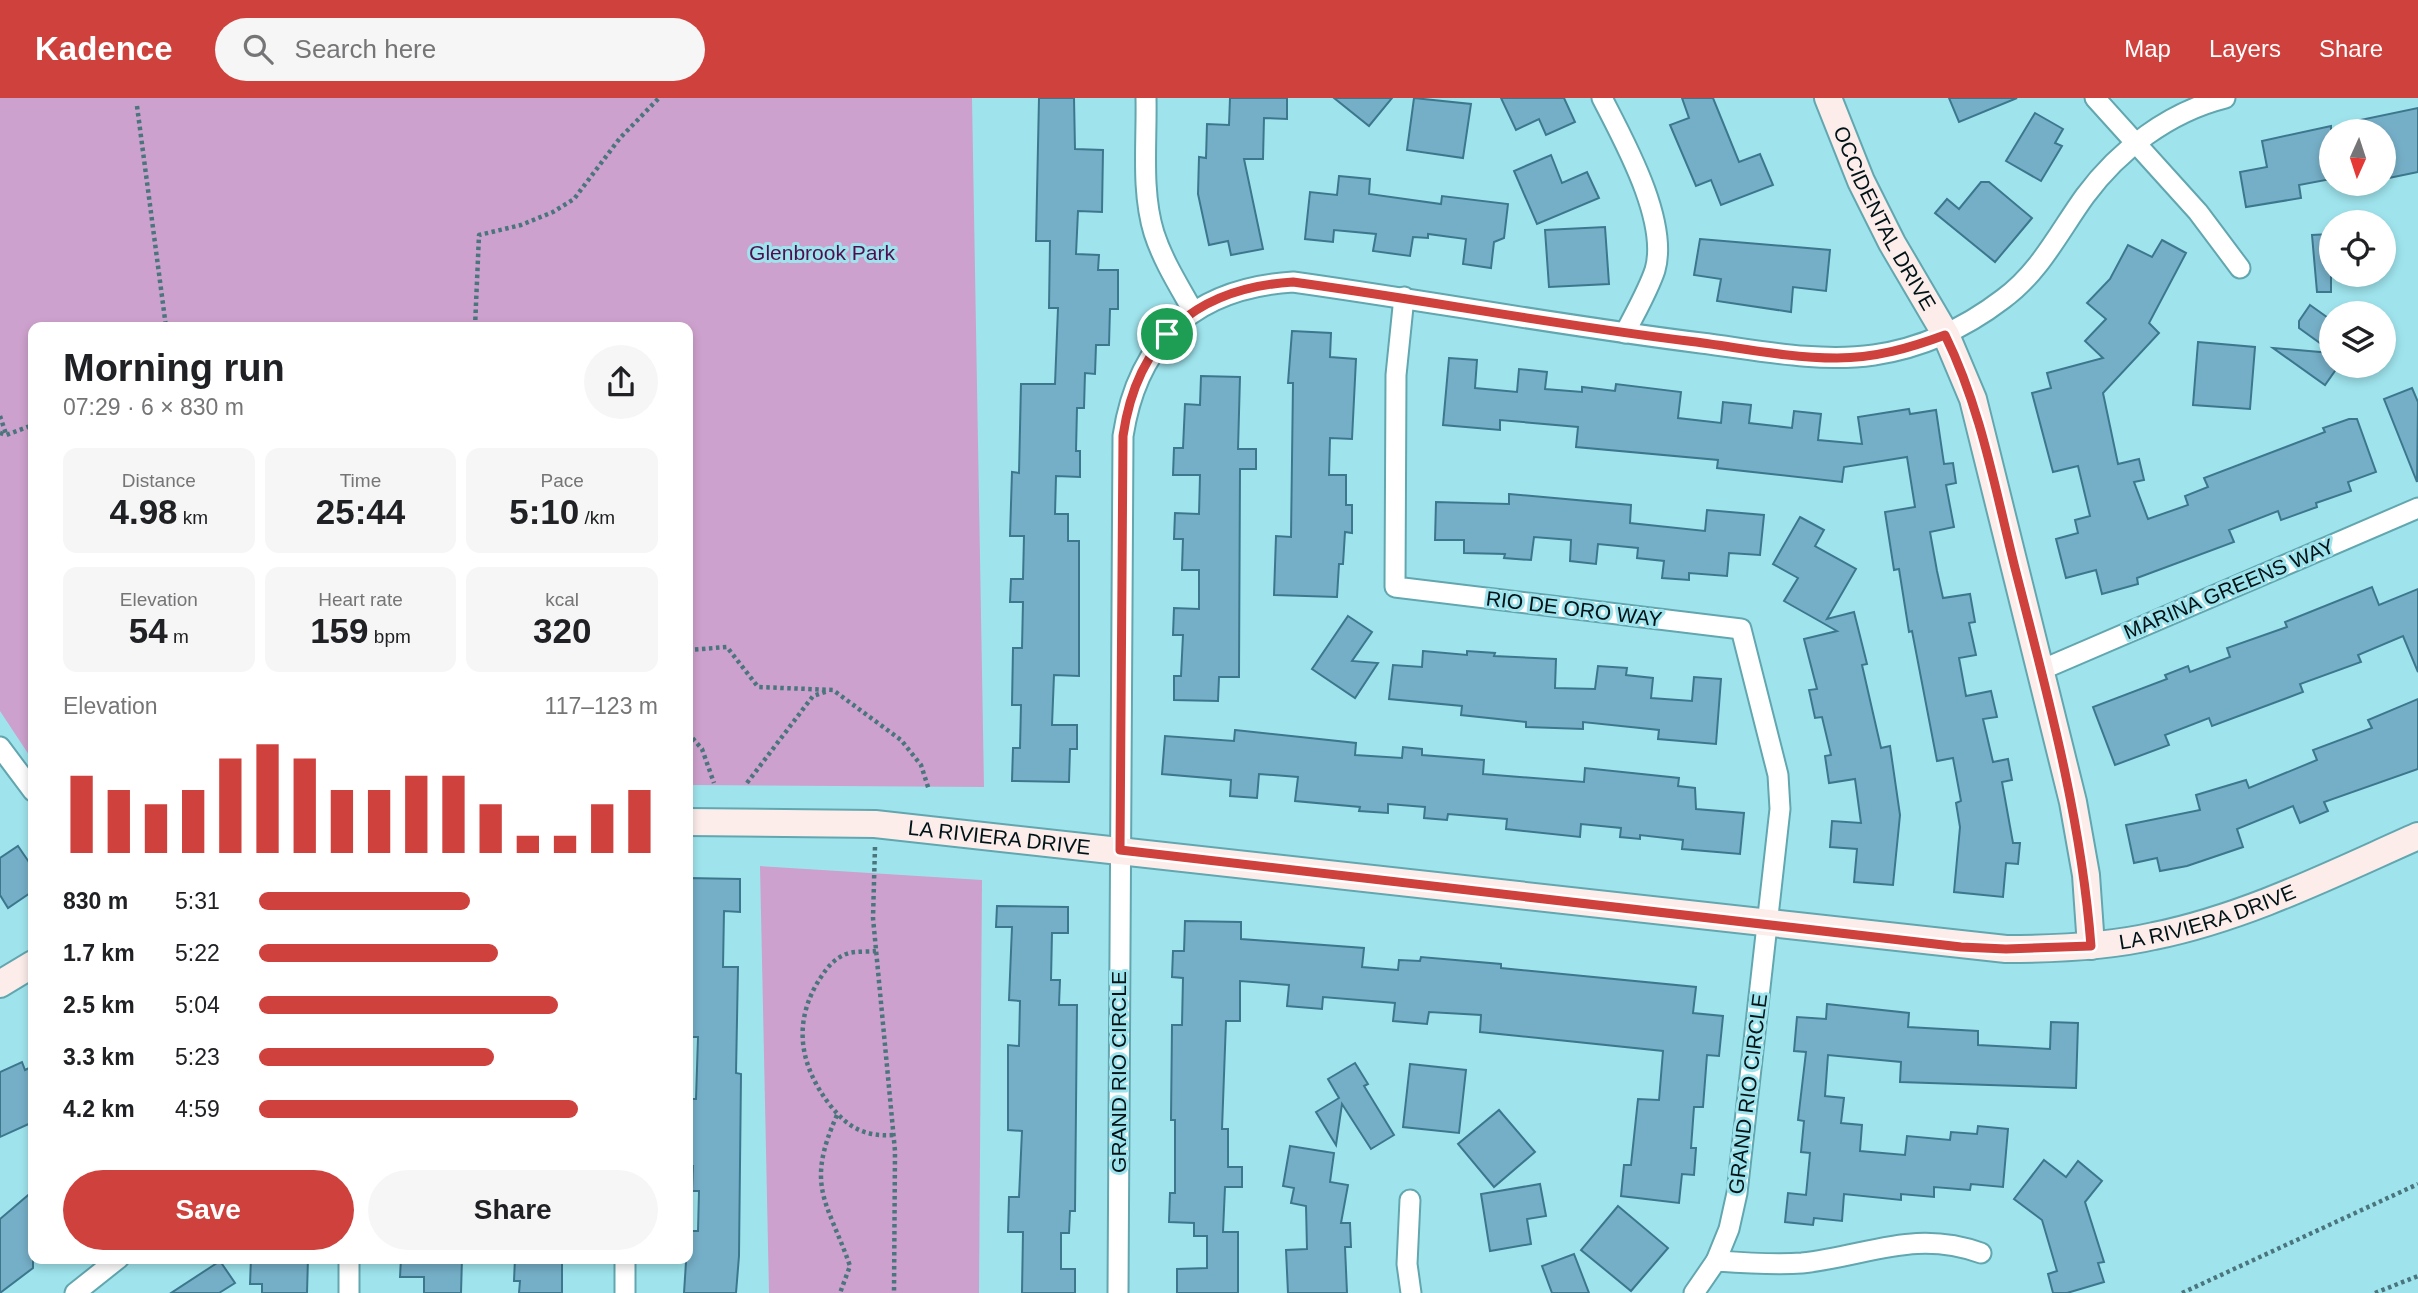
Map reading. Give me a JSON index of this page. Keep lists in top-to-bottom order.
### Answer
{
  "streets": {
    "street": [
      "OCCIDENTAL DRIVE",
      "MARINA GREENS WAY",
      "RIO DE ORO WAY",
      "LA RIVIERA DRIVE",
      "GRAND RIO CIRCLE"
    ]
  },
  "crossings": [
    ["OCCIDENTAL DRIVE", "MARINA GREENS WAY"],
    ["OCCIDENTAL DRIVE", "LA RIVIERA DRIVE"],
    ["OCCIDENTAL DRIVE", "GRAND RIO CIRCLE"],
    ["RIO DE ORO WAY", "LA RIVIERA DRIVE"],
    ["RIO DE ORO WAY", "GRAND RIO CIRCLE"],
    ["LA RIVIERA DRIVE", "GRAND RIO CIRCLE"]
  ],
  "parks": ["Glenbrook Park"],
  "north": "bottom",
  "page": {
    "header": "Kadence",
    "search": "Search here",
    "nav": ["Map", "Layers", "Share"],
    "heading": ["Morning run", "07:29 · 6 × 830 m"],
    "stats": [
      ["Distance", "4.98 km"],
      ["Time", "25:44"],
      ["Pace", "5:10 /km"],
      ["Elevation", "54 m"],
      ["Heart rate", "159 bpm"],
      ["kcal", "320"]
    ],
    "chart": ["Elevation", "117–123 m"],
    "list": [
      {
        "name": "830 m",
        "note": "5:31"
      },
      {
        "name": "1.7 km",
        "note": "5:22"
      },
      {
        "name": "2.5 km",
        "note": "5:04"
      },
      {
        "name": "3.3 km",
        "note": "5:23"
      },
      {
        "name": "4.2 km",
        "note": "4:59"
      }
    ],
    "buttons": ["Save", "Share"]
  }
}
